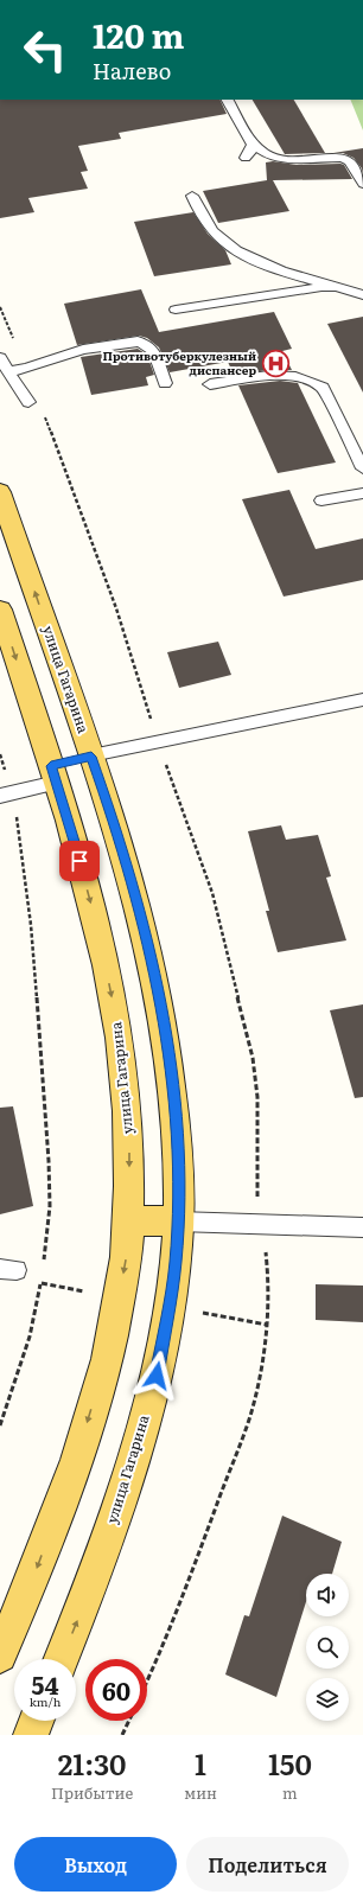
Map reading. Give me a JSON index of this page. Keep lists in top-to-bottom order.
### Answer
{
  "streets": {
    "main road": ["улица Гагарина"]
  },
  "places": {
    "hospital": ["Противотуберкулезный диспансер"]
  },
  "page": {
    "turn": ["120 m", "Налево"],
    "speed": "54 km/h",
    "limit": "60",
    "eta": [
      "21:30",
      "Прибытие",
      "1",
      "мин",
      "150",
      "m"
    ],
    "buttons": ["Выход", "Поделиться"]
  }
}
